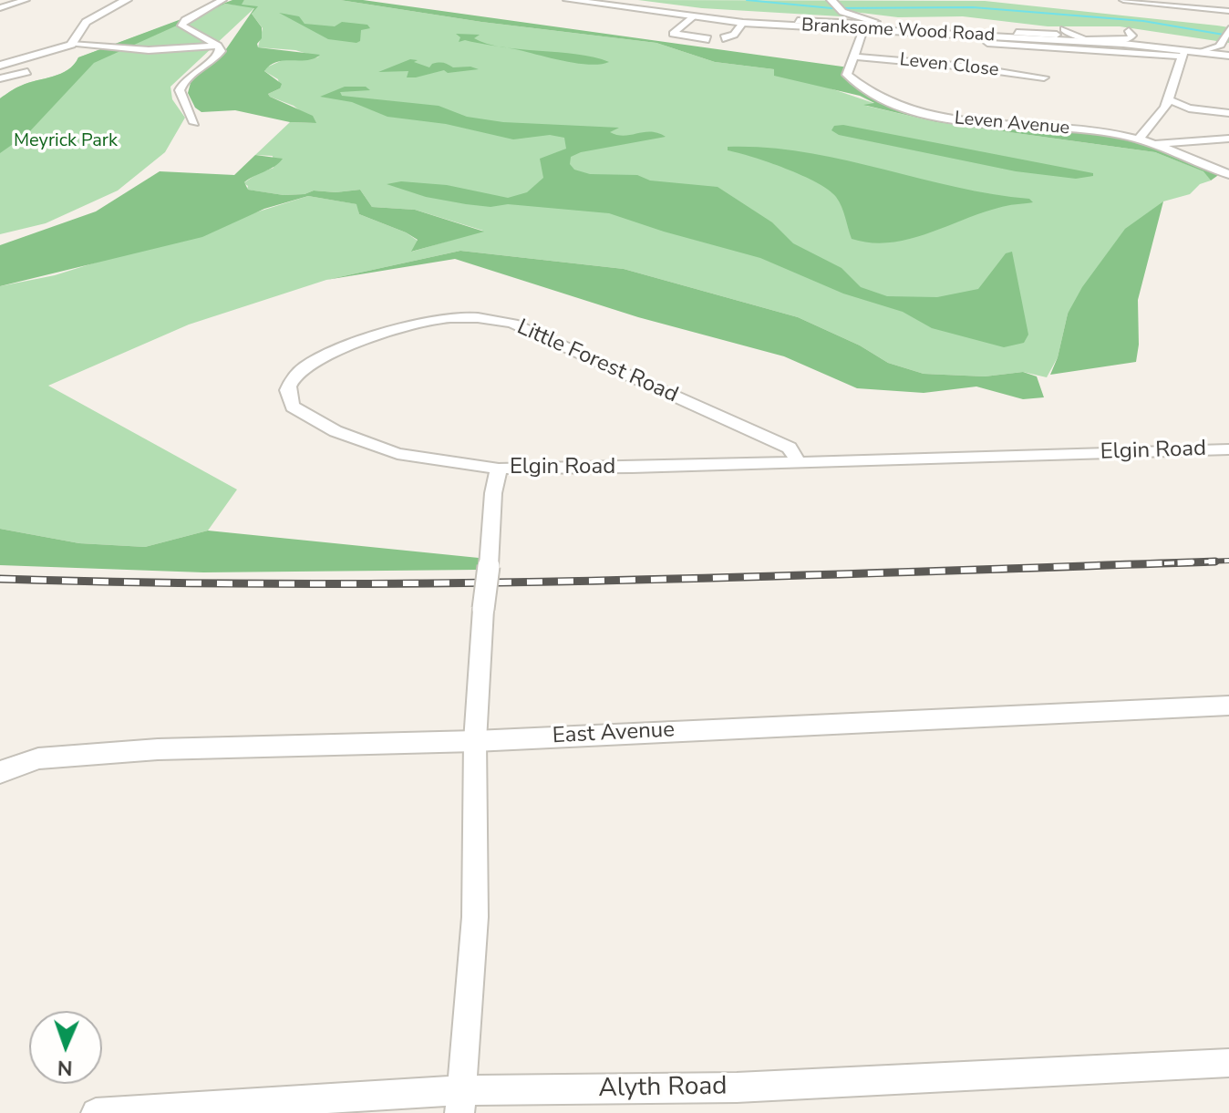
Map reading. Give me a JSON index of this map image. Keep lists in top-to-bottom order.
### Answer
{
  "streets": {
    "street": [
      "Branksome Wood Road",
      "Leven Close",
      "Leven Avenue",
      "Little Forest Road",
      "Elgin Road",
      "East Avenue",
      "Alyth Road"
    ]
  },
  "crossings": [
    ["Leven Close", "Leven Avenue"],
    ["Little Forest Road", "Elgin Road"],
    ["Elgin Road", "East Avenue"],
    ["Elgin Road", "Alyth Road"]
  ],
  "parks": ["Meyrick Park"],
  "north": "bottom"
}
